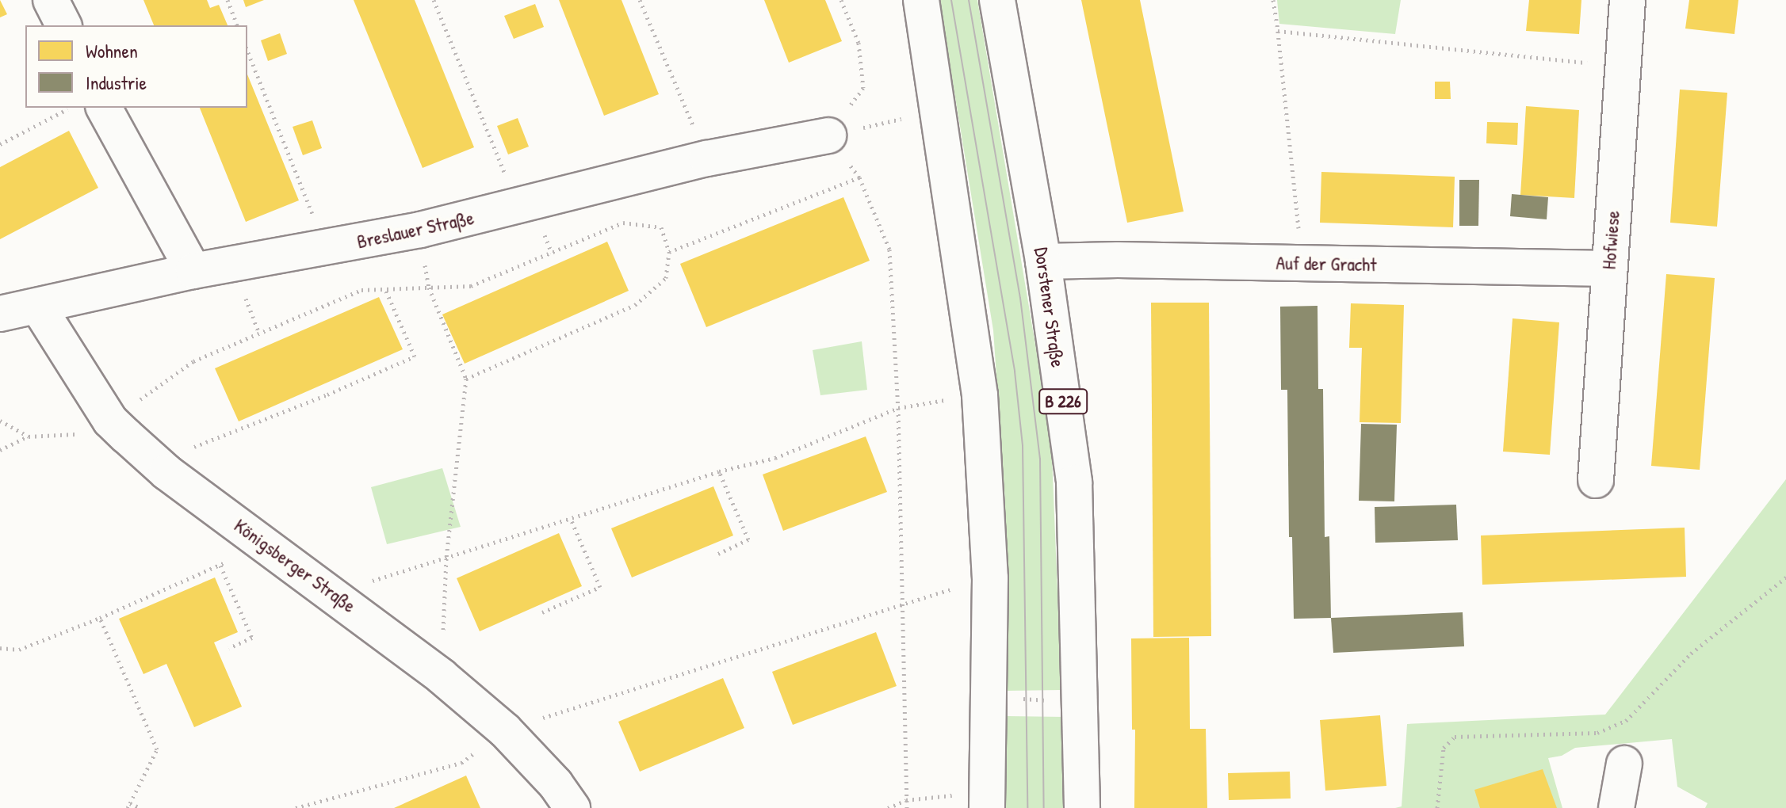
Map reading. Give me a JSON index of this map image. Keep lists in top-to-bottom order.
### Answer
{
  "streets": {
    "street": [
      "Breslauer Straße",
      "Hofwiese",
      "Auf der Gracht",
      "Dorstener Straße",
      "B 226",
      "Königsberger Straße"
    ]
  },
  "crossings": [
    ["Breslauer Straße", "Königsberger Straße"],
    ["Hofwiese", "Auf der Gracht"],
    ["Auf der Gracht", "Dorstener Straße"]
  ],
  "legend": ["Wohnen", "Industrie"]
}
